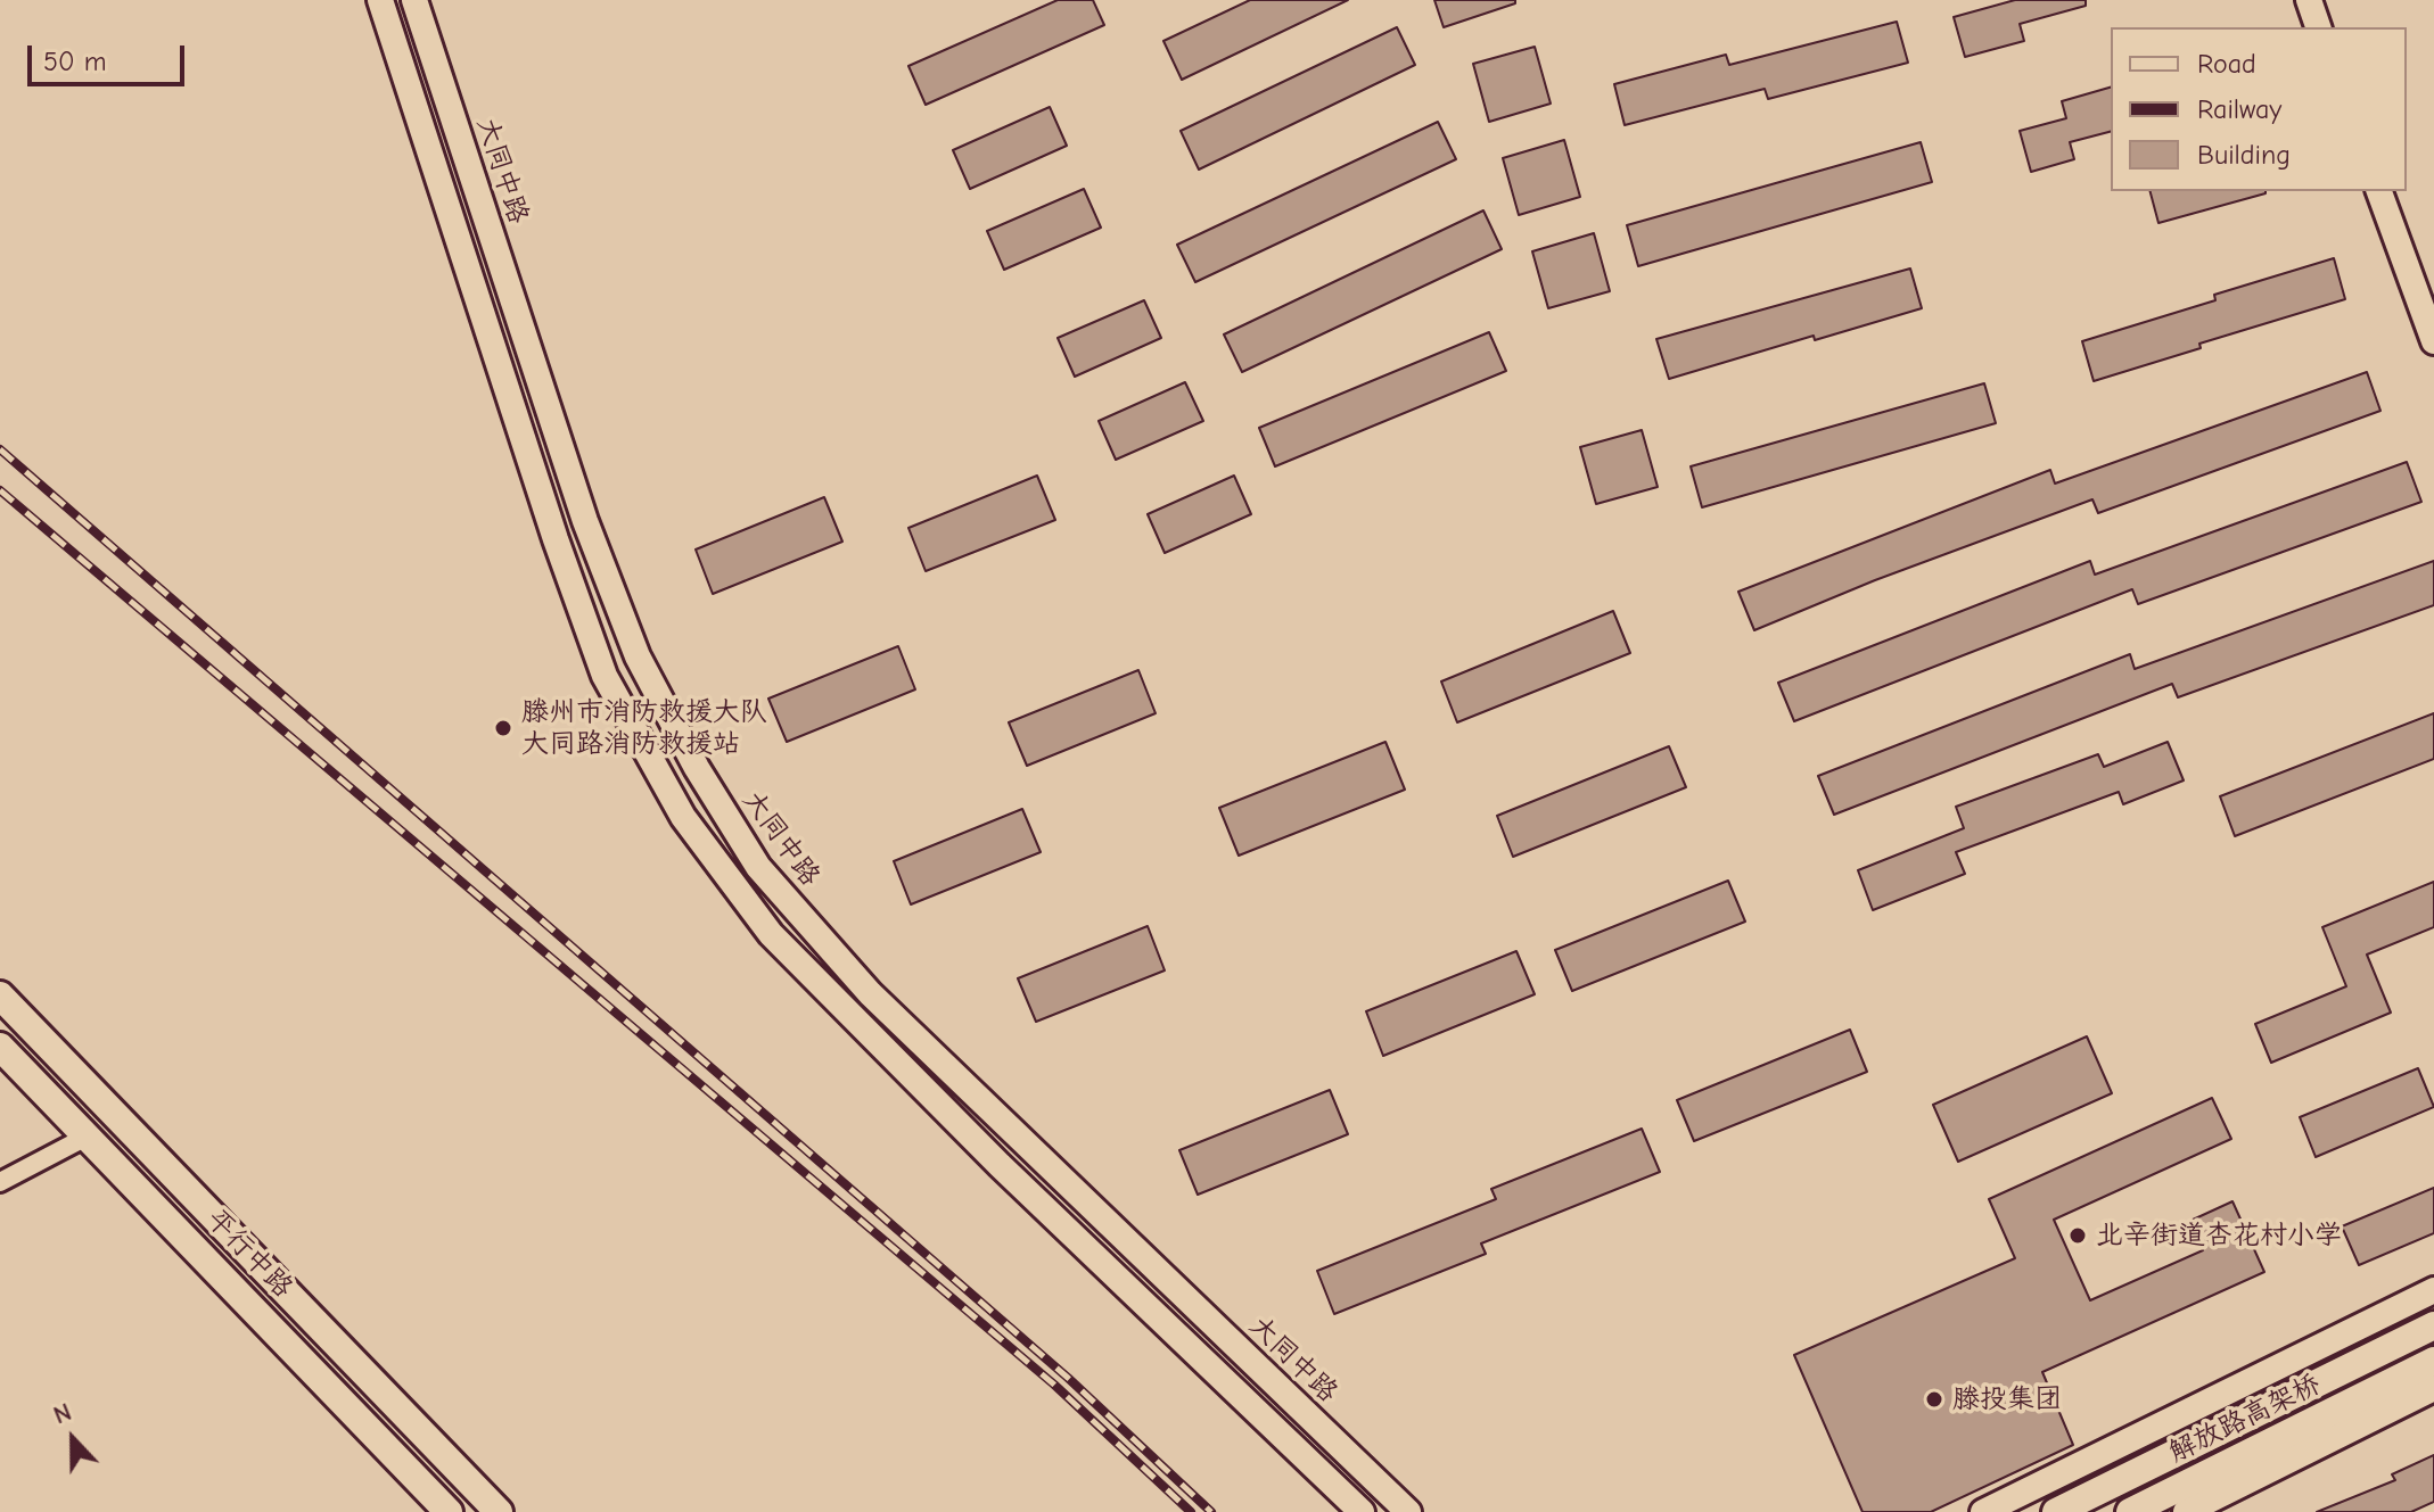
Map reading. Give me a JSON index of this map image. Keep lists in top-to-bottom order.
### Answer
{
  "streets": {
    "main road": ["大同中路", "平行中路", "解放路高架桥"]
  },
  "places": ["滕州市消防救援大队 大同路消防救援站", "北辛街道杏花村小学", "滕投集团"],
  "legend": ["Road", "Railway", "Building"],
  "scale_bar": "50 m",
  "north": "top"
}
